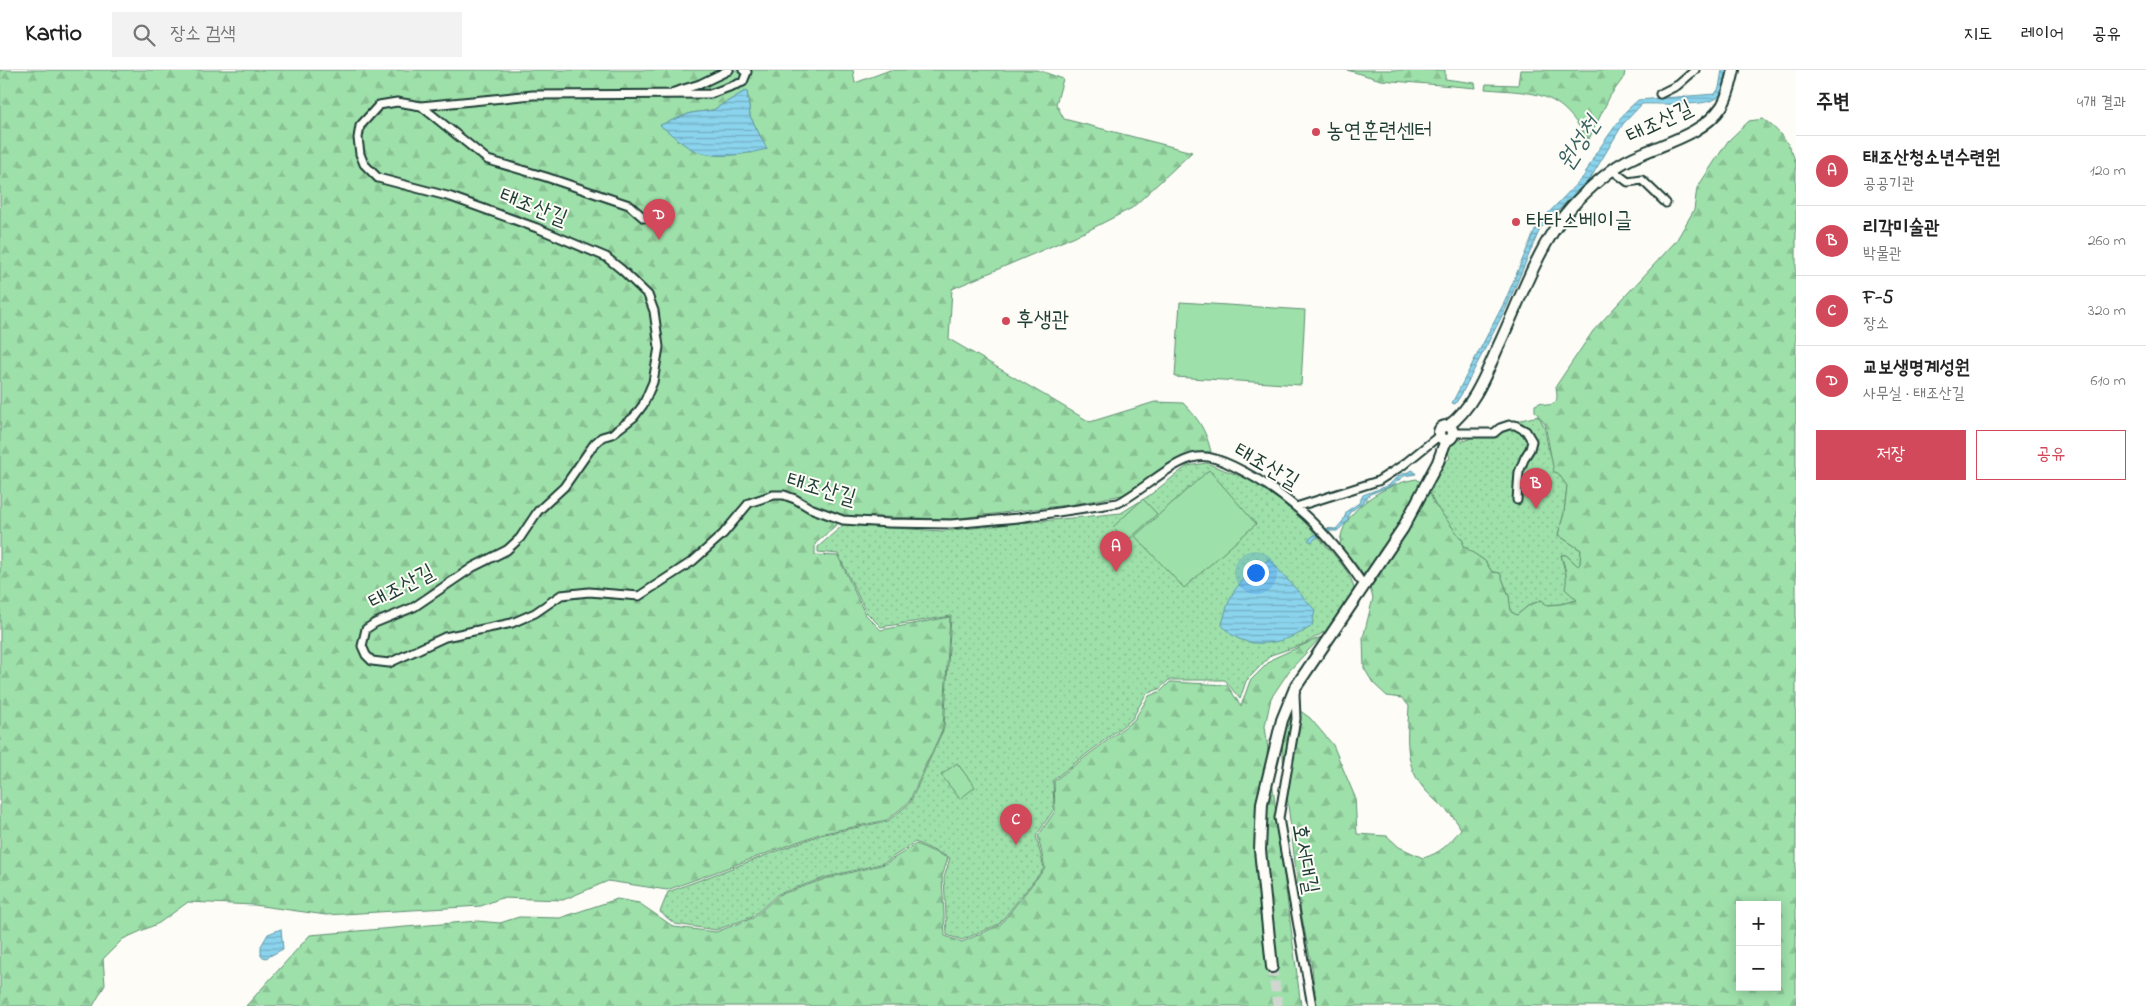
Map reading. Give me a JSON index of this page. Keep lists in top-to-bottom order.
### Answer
{
  "streets": {
    "street": ["태조산길", "호서대길"]
  },
  "water": ["원성천"],
  "places": ["농연훈련센터", "타타스베이글", "후생관"],
  "page": {
    "header": "Kartio",
    "search": "장소 검색",
    "nav": ["지도", "레이어", "공유"],
    "heading": ["주변", "4개 결과"],
    "list": [
      {
        "mark": "A",
        "name": "태조산청소년수련원",
        "note": "공공기관",
        "value": "120 m"
      },
      {
        "mark": "B",
        "name": "리각미술관",
        "note": "박물관",
        "value": "260 m"
      },
      {
        "mark": "C",
        "name": "F-5",
        "note": "장소",
        "value": "320 m"
      },
      {
        "mark": "D",
        "name": "교보생명계성원",
        "note": "사무실 · 태조산길",
        "value": "610 m"
      }
    ],
    "pins": [
      "D",
      "B",
      "A",
      "C"
    ],
    "buttons": ["저장", "공유"],
    "map_buttons": ["+", "−"]
  }
}
